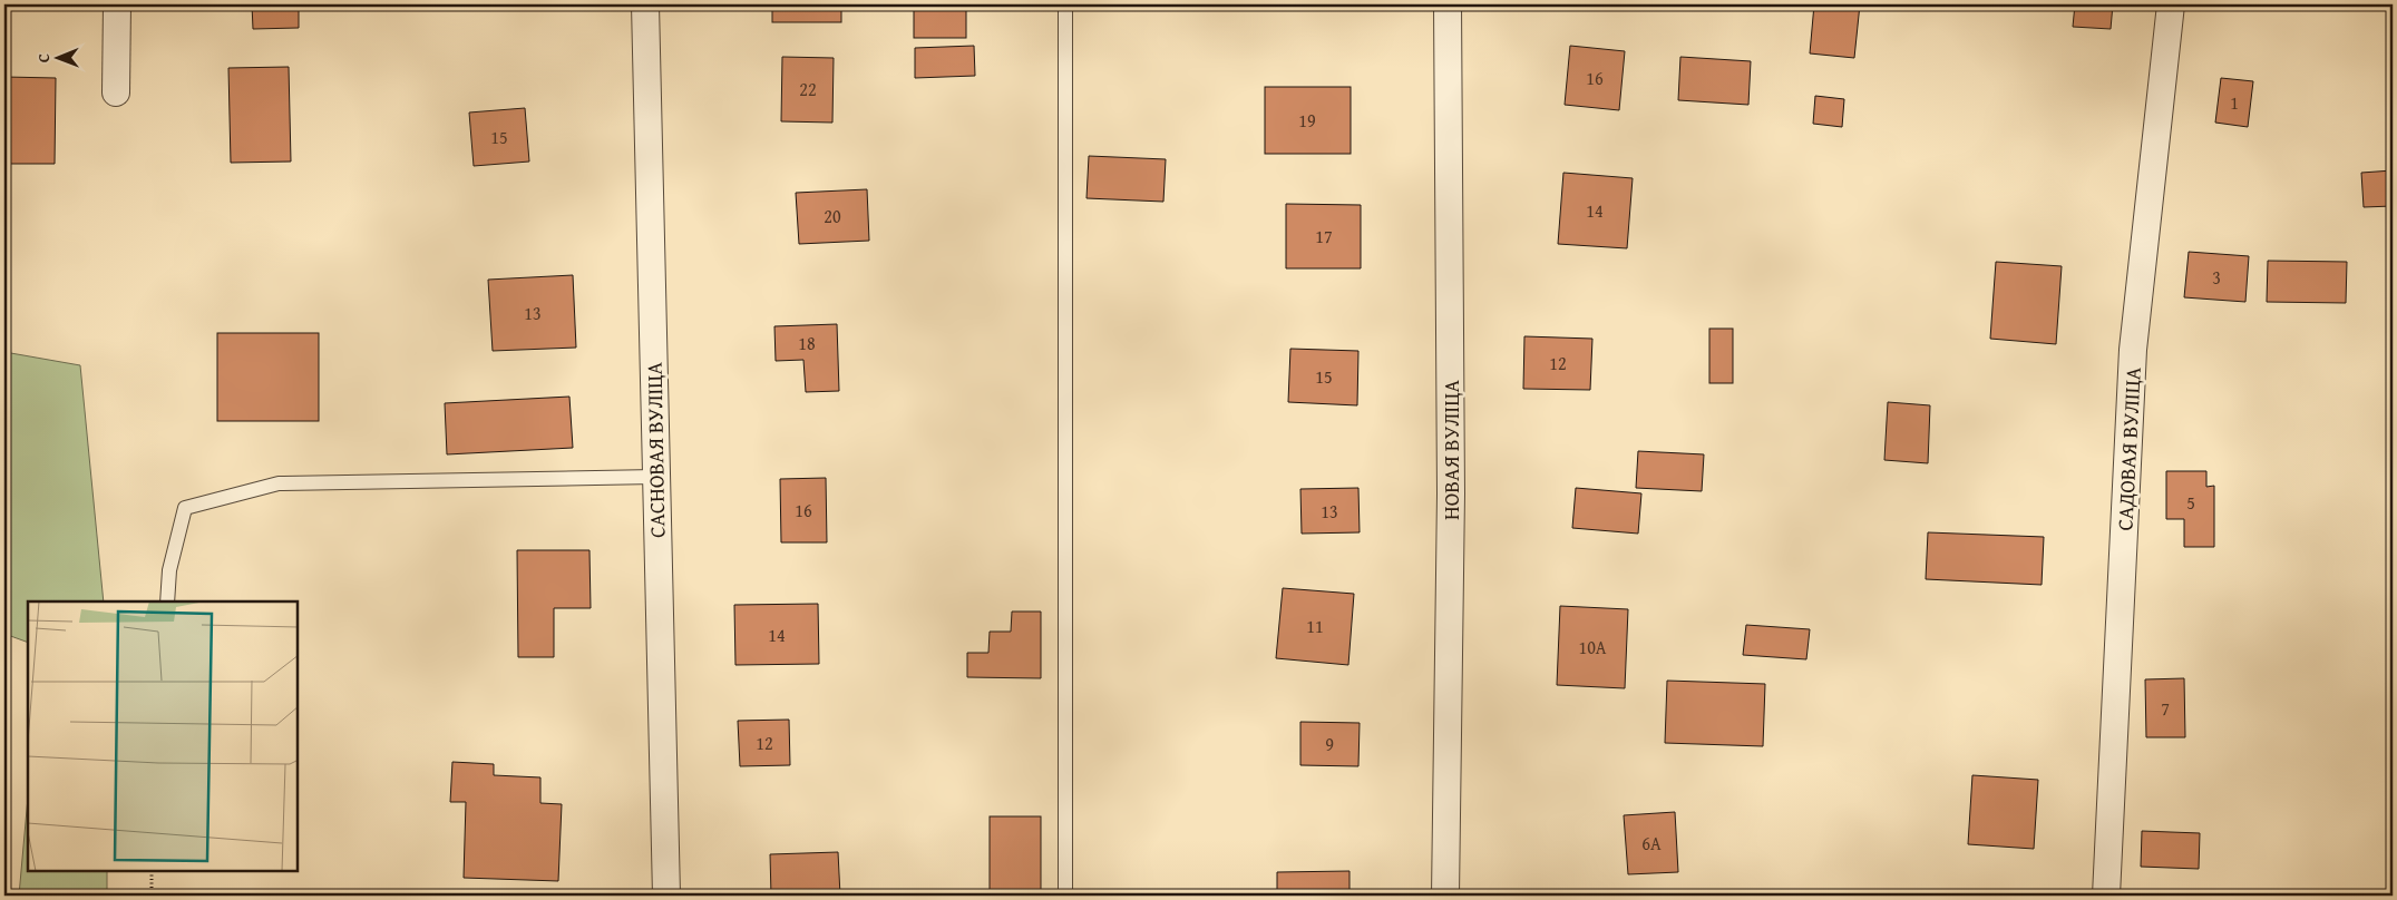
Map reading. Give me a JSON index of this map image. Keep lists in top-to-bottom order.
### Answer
{
  "streets": {
    "street": ["САДОВАЯ ВУЛІЦА", "САСНОВАЯ ВУЛІЦА", "НОВАЯ ВУЛІЦА"]
  },
  "house_numbers": [
    "16",
    "22",
    "1",
    "19",
    "15",
    "14",
    "20",
    "17",
    "3",
    "13",
    "18",
    "12",
    "15",
    "5",
    "16",
    "13",
    "11",
    "14",
    "10А",
    "7",
    "12",
    "9",
    "6А"
  ],
  "north": "left"
}
